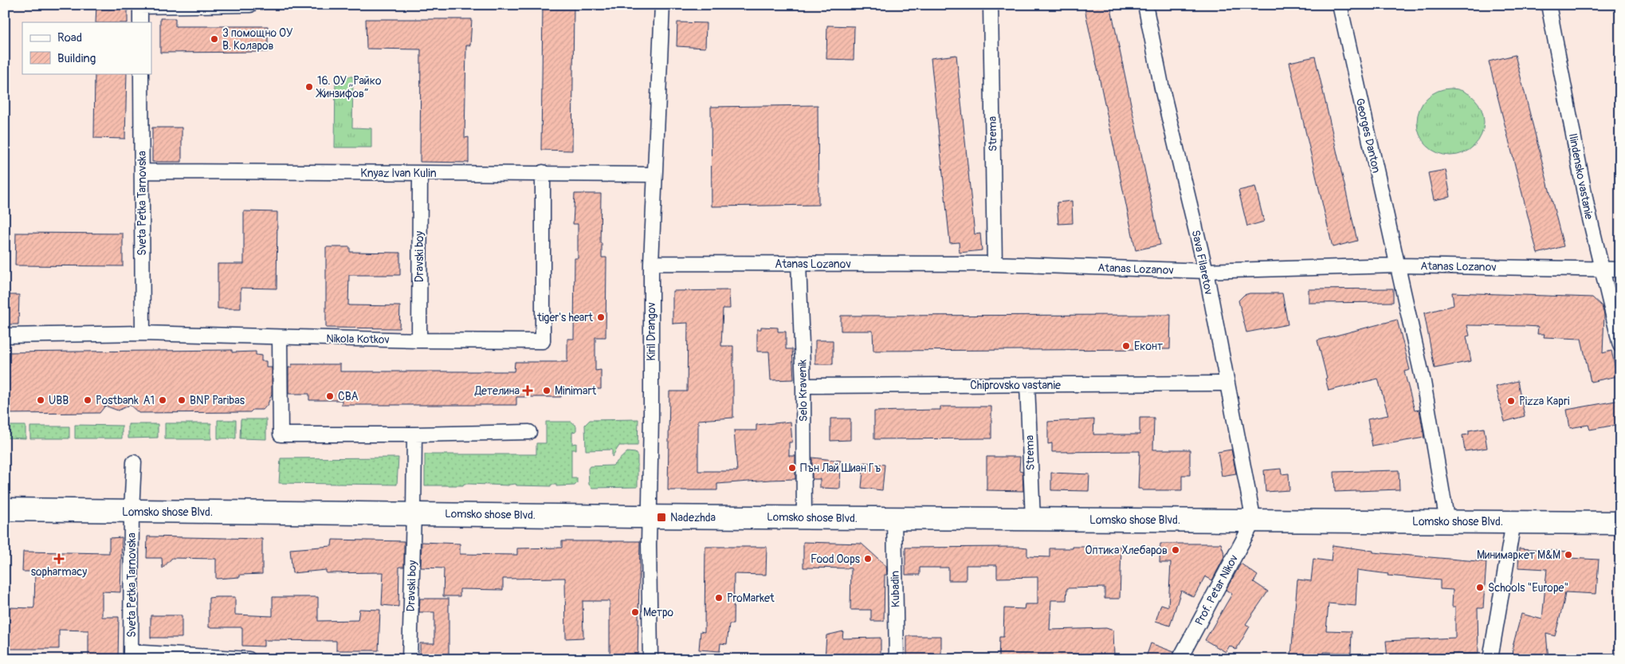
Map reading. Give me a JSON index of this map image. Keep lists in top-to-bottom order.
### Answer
{
  "streets": {
    "main road": ["Lomsko shose Blvd."],
    "street": [
      "Strema",
      "Georges Danton",
      "Knyaz Ivan Kulin",
      "Ilindensko vastanie",
      "Sveta Petka Tarnovska",
      "Dravski boy",
      "Sava Filaretov",
      "Atanas Lozanov",
      "Kiril Drangov",
      "Nikola Kotkov",
      "Chiprovsko vastanie",
      "Selo Kravenik",
      "Kubadin",
      "Prof. Petar Nikov"
    ]
  },
  "crossings": [
    ["Strema", "Atanas Lozanov"],
    ["Strema", "Chiprovsko vastanie"],
    ["Strema", "Lomsko shose Blvd."],
    ["Georges Danton", "Atanas Lozanov"],
    ["Georges Danton", "Lomsko shose Blvd."],
    ["Knyaz Ivan Kulin", "Sveta Petka Tarnovska"],
    ["Knyaz Ivan Kulin", "Dravski boy"],
    ["Knyaz Ivan Kulin", "Kiril Drangov"],
    ["Knyaz Ivan Kulin", "Nikola Kotkov"],
    ["Ilindensko vastanie", "Atanas Lozanov"],
    ["Sveta Petka Tarnovska", "Nikola Kotkov"],
    ["Sveta Petka Tarnovska", "Lomsko shose Blvd."],
    ["Dravski boy", "Nikola Kotkov"],
    ["Dravski boy", "Lomsko shose Blvd."],
    ["Sava Filaretov", "Atanas Lozanov"],
    ["Sava Filaretov", "Chiprovsko vastanie"],
    ["Sava Filaretov", "Lomsko shose Blvd."],
    ["Sava Filaretov", "Prof. Petar Nikov"],
    ["Atanas Lozanov", "Kiril Drangov"],
    ["Atanas Lozanov", "Selo Kravenik"],
    ["Kiril Drangov", "Lomsko shose Blvd."],
    ["Chiprovsko vastanie", "Selo Kravenik"],
    ["Selo Kravenik", "Lomsko shose Blvd."],
    ["Lomsko shose Blvd.", "Kubadin"],
    ["Lomsko shose Blvd.", "Prof. Petar Nikov"]
  ],
  "places": {
    "other": [
      "3 помощно ОУ В. Коларов",
      "16. ОУ „Райко Жинзифов“",
      "tiger's heart",
      "Еконт",
      "Minimart",
      "CBA",
      "UBB",
      "Postbank",
      "A1",
      "BNP Paribas",
      "Pizza Kapri",
      "Пън Лай Шиан Гъ",
      "Оптика Хлебаров",
      "Минимаркет М&М",
      "Food Oops",
      "Schools \"Europe\"",
      "ProMarket",
      "Метро"
    ],
    "health": ["Детелина", "sopharmacy"],
    "transit": ["Nadezhda"]
  },
  "legend": ["Road", "Building"]
}
